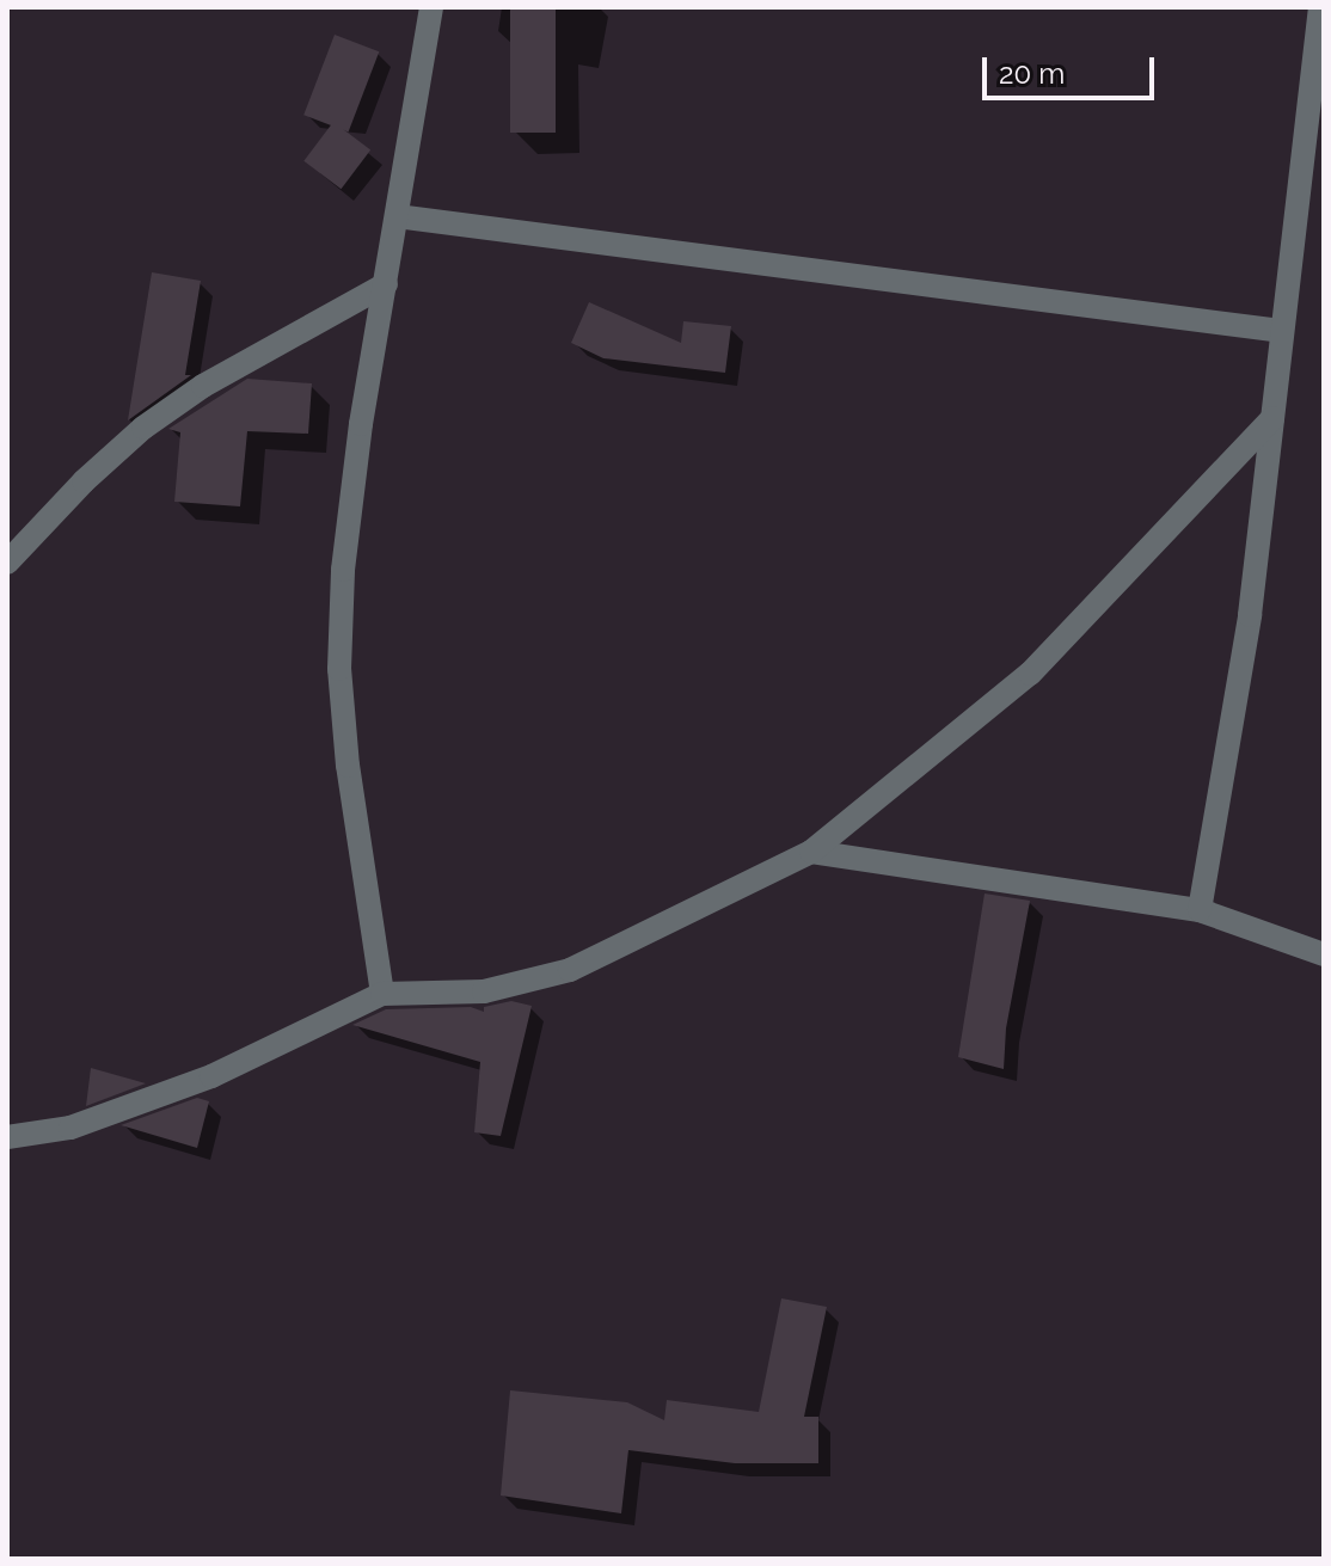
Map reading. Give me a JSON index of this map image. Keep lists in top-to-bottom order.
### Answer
{
  "scale_bar": "20 m"
}
